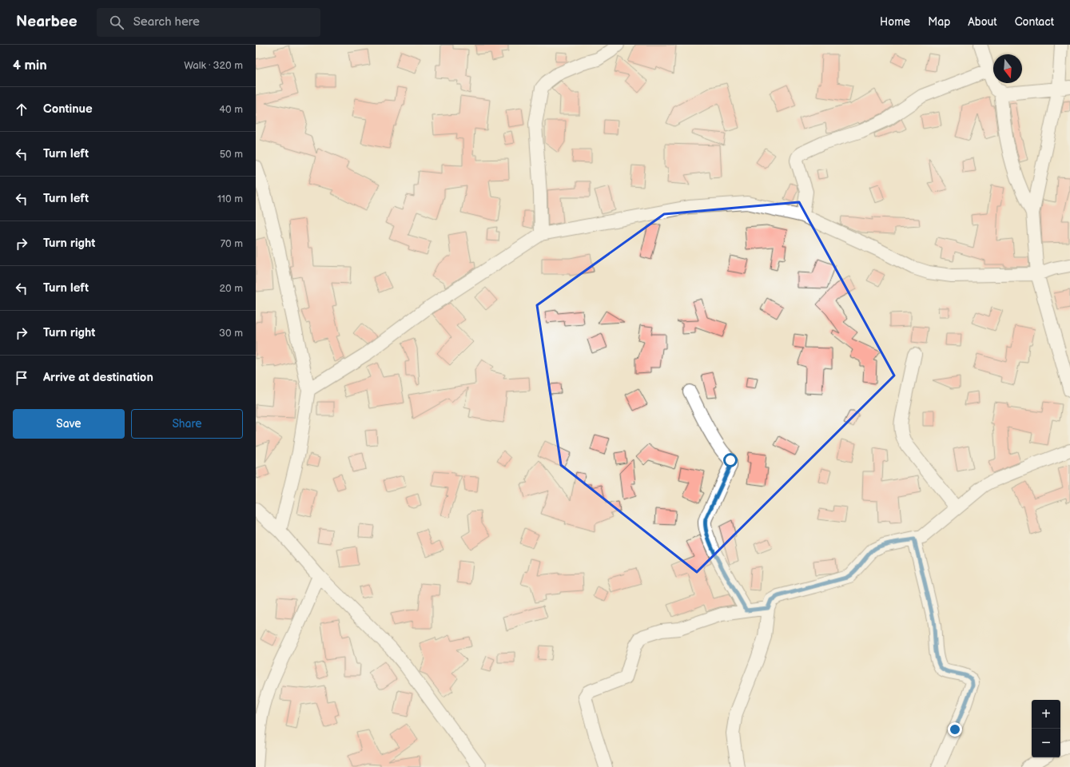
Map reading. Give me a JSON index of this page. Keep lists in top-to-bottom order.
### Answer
{
  "north": "bottom",
  "page": {
    "header": "Nearbee",
    "search": "Search here",
    "nav": [
      "Home",
      "Map",
      "About",
      "Contact"
    ],
    "heading": ["4 min", "Walk · 320 m"],
    "list": [
      ["Continue", "40 m"],
      ["Turn left", "50 m"],
      ["Turn left", "110 m"],
      ["Turn right", "70 m"],
      ["Turn left", "20 m"],
      ["Turn right", "30 m"],
      "Arrive at destination"
    ],
    "buttons": ["Save", "Share"],
    "map_buttons": ["+", "−"]
  }
}
